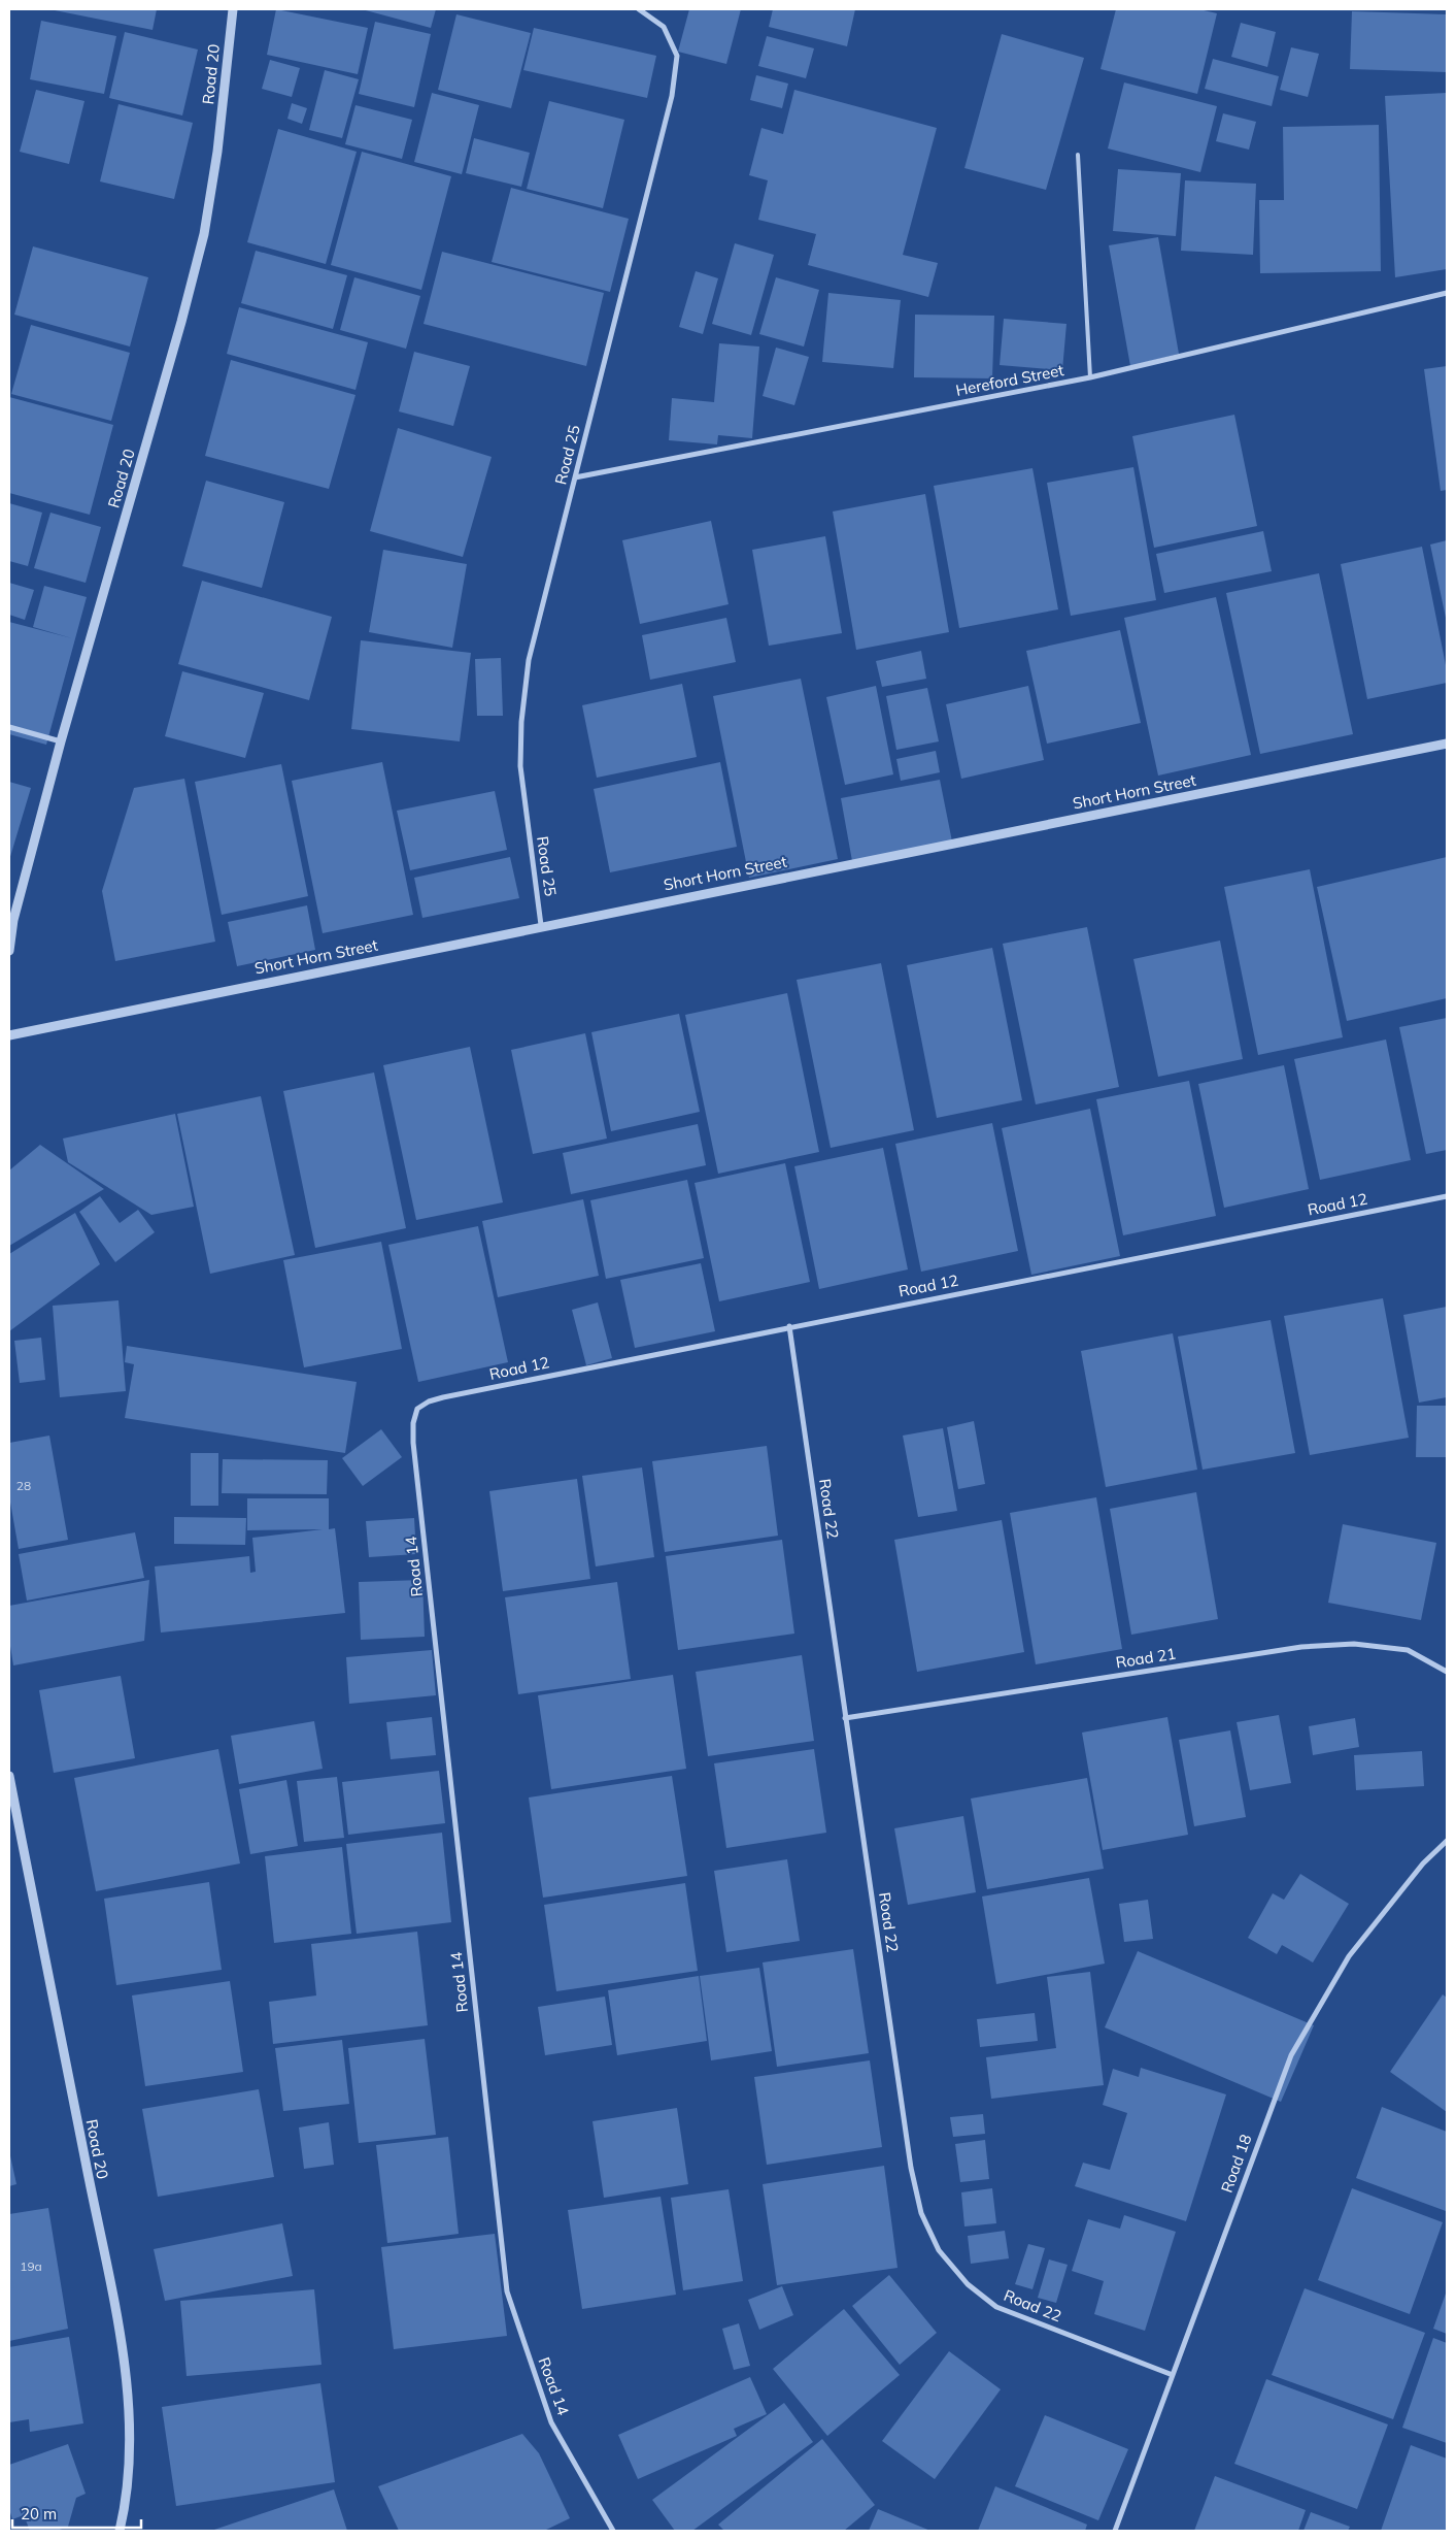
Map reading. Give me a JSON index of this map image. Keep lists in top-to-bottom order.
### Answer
{
  "streets": {
    "street": [
      "Road 20",
      "Hereford Street",
      "Road 25",
      "Short Horn Street",
      "Road 12",
      "Road 22",
      "Road 14",
      "Road 21",
      "Road 18"
    ]
  },
  "crossings": [
    ["Hereford Street", "Road 25"],
    ["Road 25", "Short Horn Street"],
    ["Road 12", "Road 22"],
    ["Road 12", "Road 14"],
    ["Road 22", "Road 21"],
    ["Road 22", "Road 18"]
  ],
  "house_numbers": ["28", "19a"],
  "scale_bar": "20 m"
}
